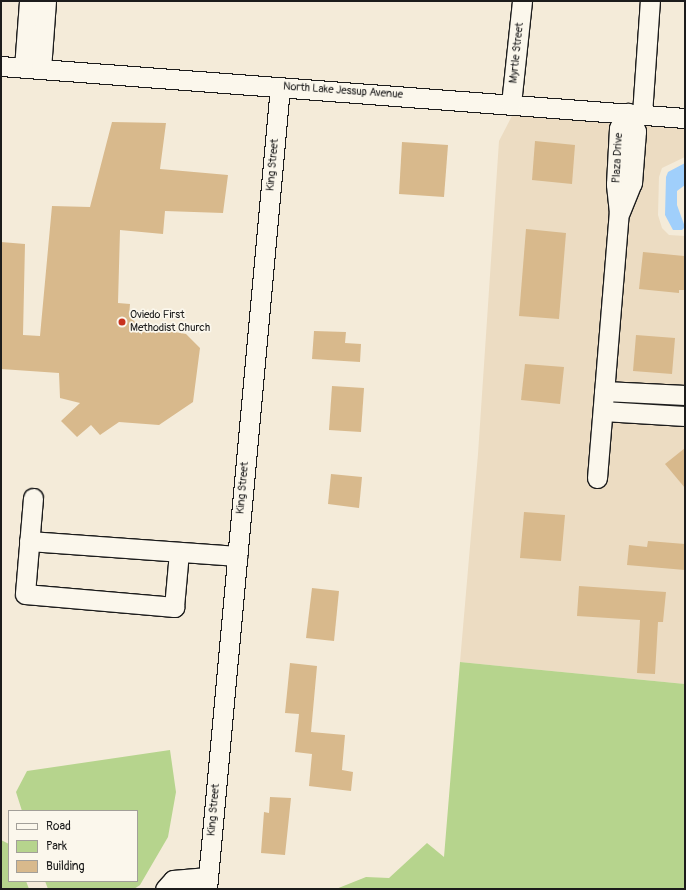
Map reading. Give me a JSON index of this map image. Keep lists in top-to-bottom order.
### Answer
{
  "streets": {
    "street": [
      "Myrtle Street",
      "North Lake Jessup Avenue",
      "Plaza Drive",
      "King Street"
    ]
  },
  "crossings": [
    ["Myrtle Street", "North Lake Jessup Avenue"],
    ["North Lake Jessup Avenue", "Plaza Drive"],
    ["North Lake Jessup Avenue", "King Street"]
  ],
  "places": ["Oviedo First Methodist Church"],
  "legend": ["Road", "Park", "Building"]
}
